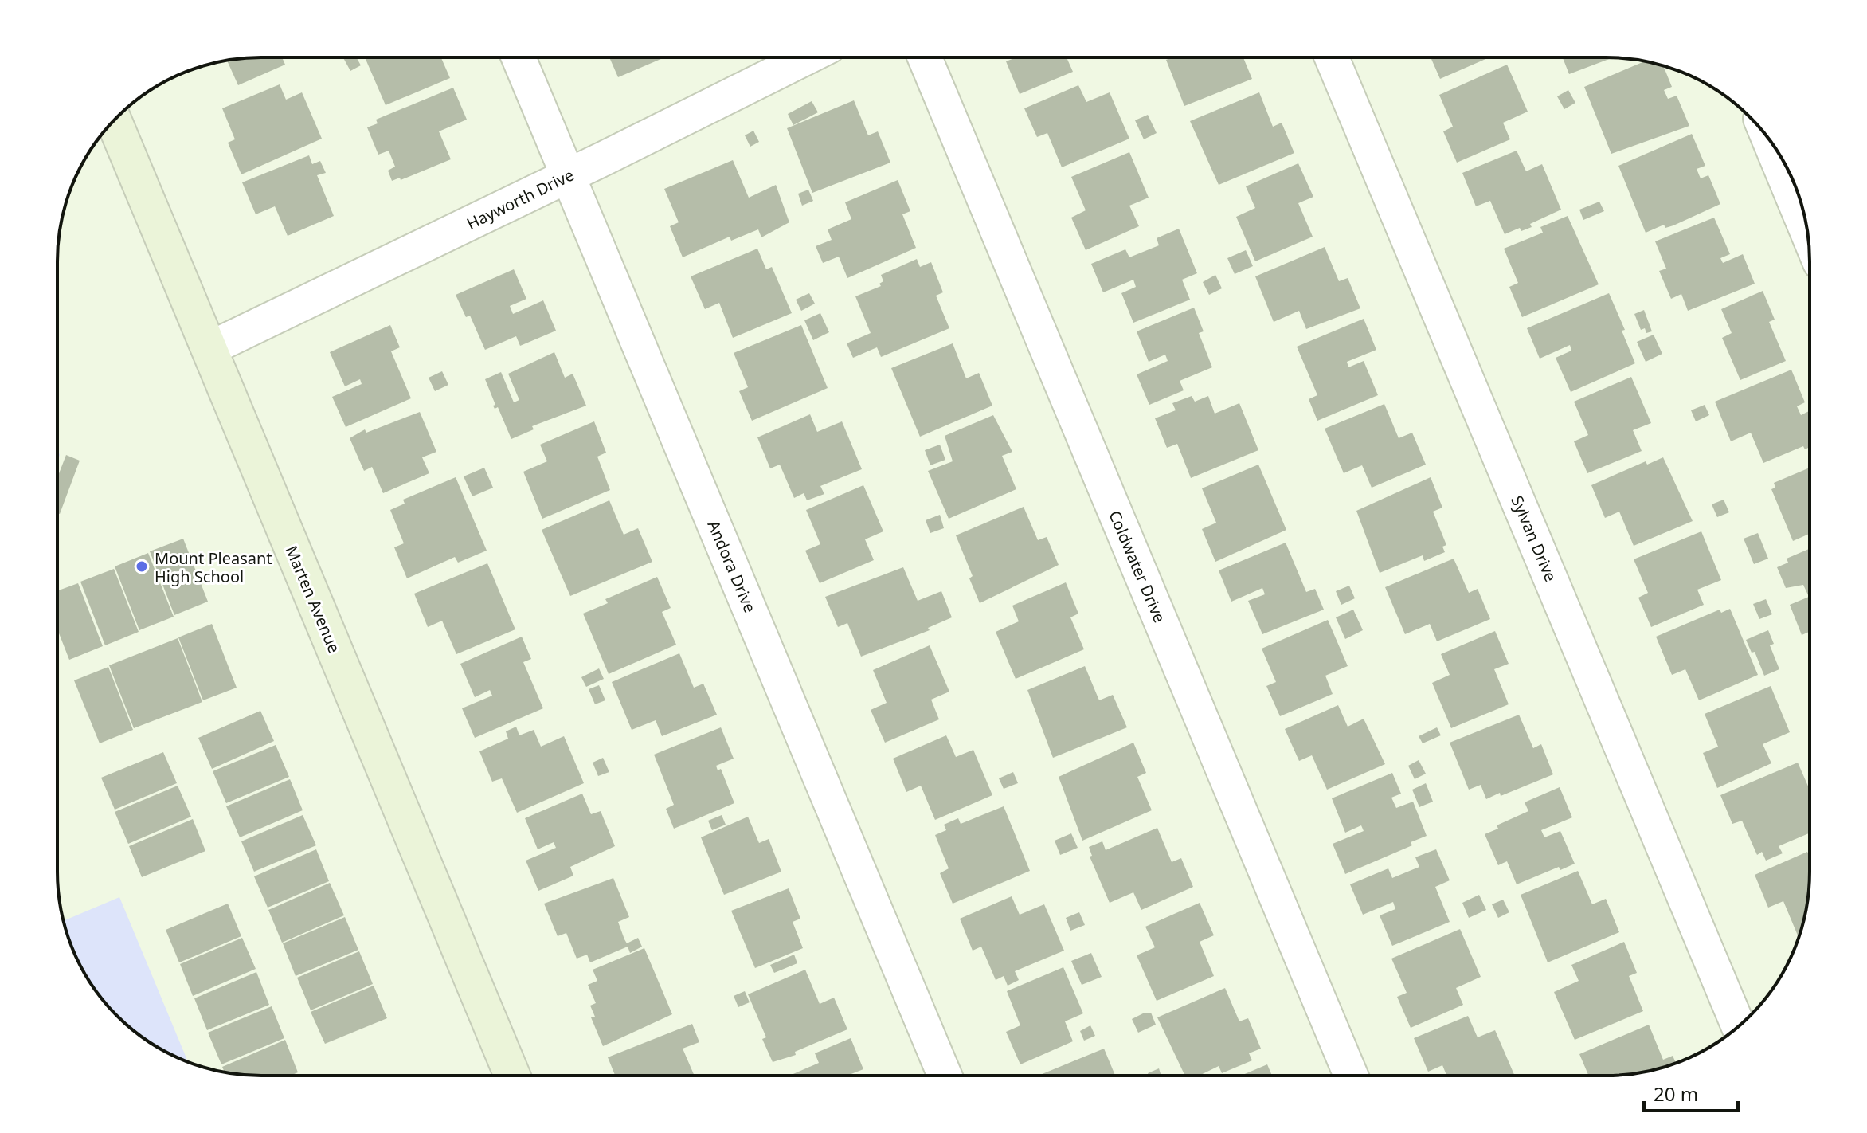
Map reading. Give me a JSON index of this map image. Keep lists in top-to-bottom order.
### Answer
{
  "streets": {
    "street": [
      "Hayworth Drive",
      "Sylvan Drive",
      "Andora Drive",
      "Coldwater Drive",
      "Marten Avenue"
    ]
  },
  "crossings": [
    ["Hayworth Drive", "Andora Drive"],
    ["Hayworth Drive", "Marten Avenue"]
  ],
  "places": ["Mount Pleasant High School"],
  "scale_bar": "20 m"
}
